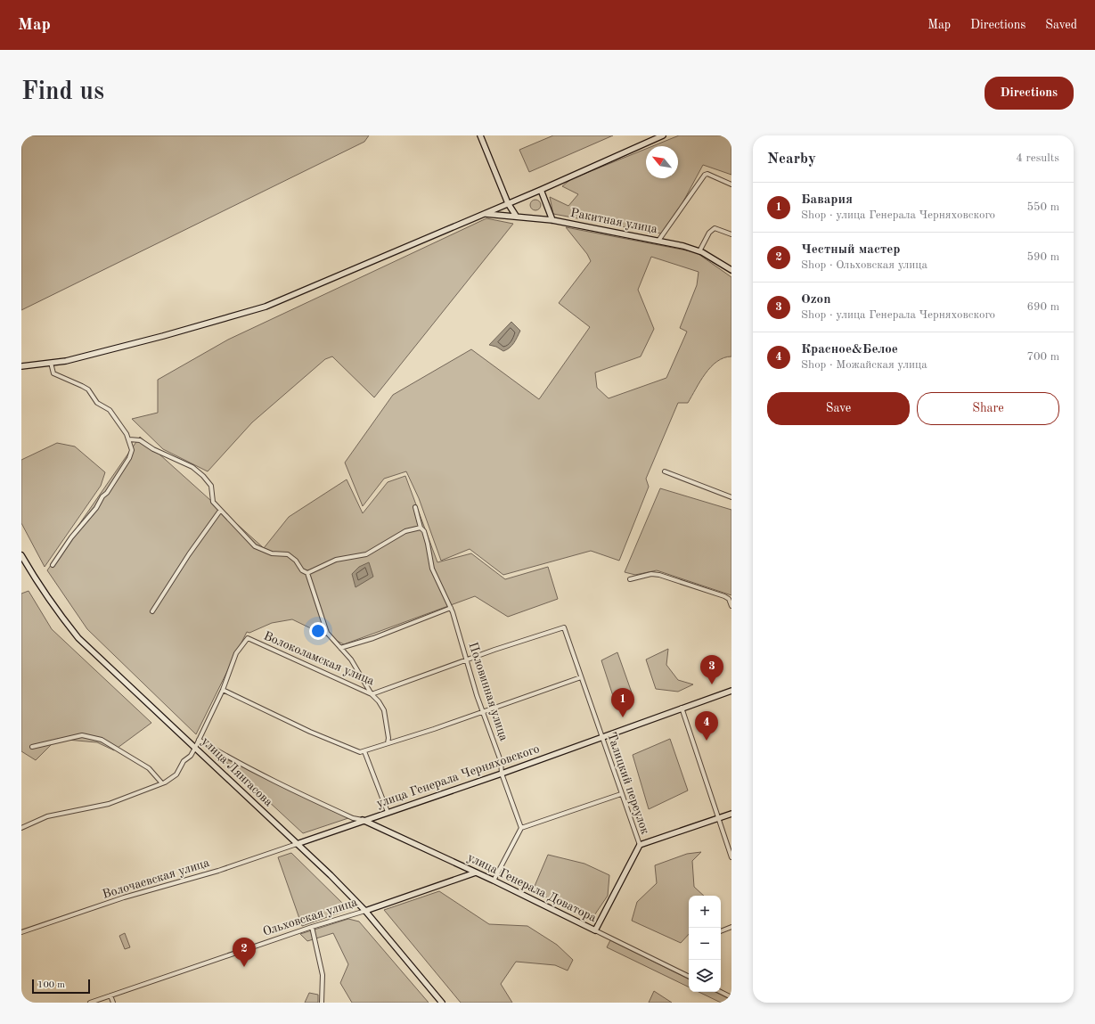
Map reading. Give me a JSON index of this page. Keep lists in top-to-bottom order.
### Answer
{
  "streets": {
    "street": [
      "Ракитная улица",
      "Волоколамская улица",
      "Половинная улица",
      "улица Лянгасова",
      "улица Генерала Черняховского",
      "Талицкий переулок",
      "Волочаевская улица",
      "улица Генерала Доватора",
      "Ольховская улица"
    ]
  },
  "crossings": [
    ["Волоколамская улица", "Половинная улица"],
    ["Волоколамская улица", "Талицкий переулок"],
    ["Половинная улица", "улица Генерала Черняховского"],
    ["улица Лянгасова", "улица Генерала Черняховского"],
    ["улица Лянгасова", "Волочаевская улица"],
    ["улица Лянгасова", "Ольховская улица"],
    ["улица Генерала Черняховского", "Талицкий переулок"],
    ["улица Генерала Черняховского", "Волочаевская улица"],
    ["улица Генерала Черняховского", "улица Генерала Доватора"],
    ["улица Генерала Доватора", "Ольховская улица"]
  ],
  "scale_bar": "100 m",
  "north": "top left",
  "page": {
    "header": "Map",
    "nav": ["Map", "Directions", "Saved"],
    "buttons": [
      "Directions",
      ["Save", "Share"]
    ],
    "title": "Find us",
    "heading": ["Nearby", "4 results"],
    "list": [
      {
        "mark": "1",
        "name": "Бавария",
        "note": "Shop · улица Генерала Черняховского",
        "value": "550 m"
      },
      {
        "mark": "2",
        "name": "Честный мастер",
        "note": "Shop · Ольховская улица",
        "value": "590 m"
      },
      {
        "mark": "3",
        "name": "Ozon",
        "note": "Shop · улица Генерала Черняховского",
        "value": "690 m"
      },
      {
        "mark": "4",
        "name": "Красное&Белое",
        "note": "Shop · Можайская улица",
        "value": "700 m"
      }
    ],
    "pins": [
      "3",
      "1",
      "4",
      "2"
    ],
    "map_buttons": ["+", "−"],
    "scale": "100 m"
  }
}
